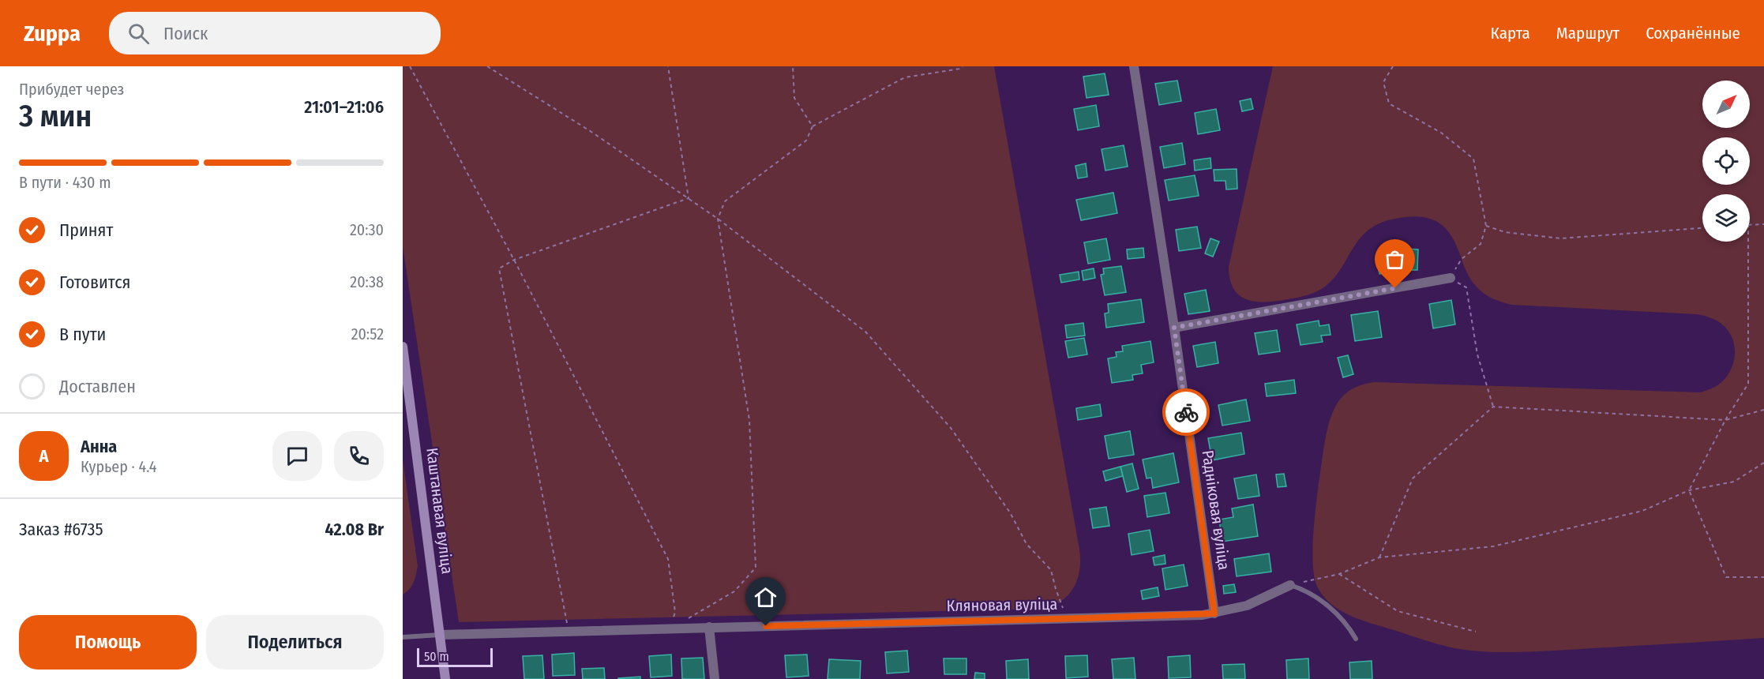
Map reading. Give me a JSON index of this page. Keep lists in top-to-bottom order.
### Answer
{
  "streets": {
    "main road": ["Каштанавая вуліца"],
    "street": ["Радніковая вуліца", "Кляновая вуліца"]
  },
  "crossings": [
    ["Радніковая вуліца", "Кляновая вуліца"],
    ["Каштанавая вуліца", "Кляновая вуліца"]
  ],
  "scale_bar": "50 m",
  "north": "top right",
  "page": {
    "header": "Zuppa",
    "search": "Поиск",
    "nav": ["Карта", "Маршрут", "Сохранённые"],
    "heading": ["3 мин", "Прибудет через", "21:01–21:06"],
    "panel": [
      "Анна",
      "Курьер · 4.4",
      "Заказ #6735",
      "42.08 Br"
    ],
    "bar": "В пути · 430 m",
    "list": [
      ["Принят", "20:30"],
      ["Готовится", "20:38"],
      ["В пути", "20:52"],
      "Доставлен"
    ],
    "round": "А",
    "buttons": ["Помощь", "Поделиться"],
    "scale": "50 m"
  }
}
